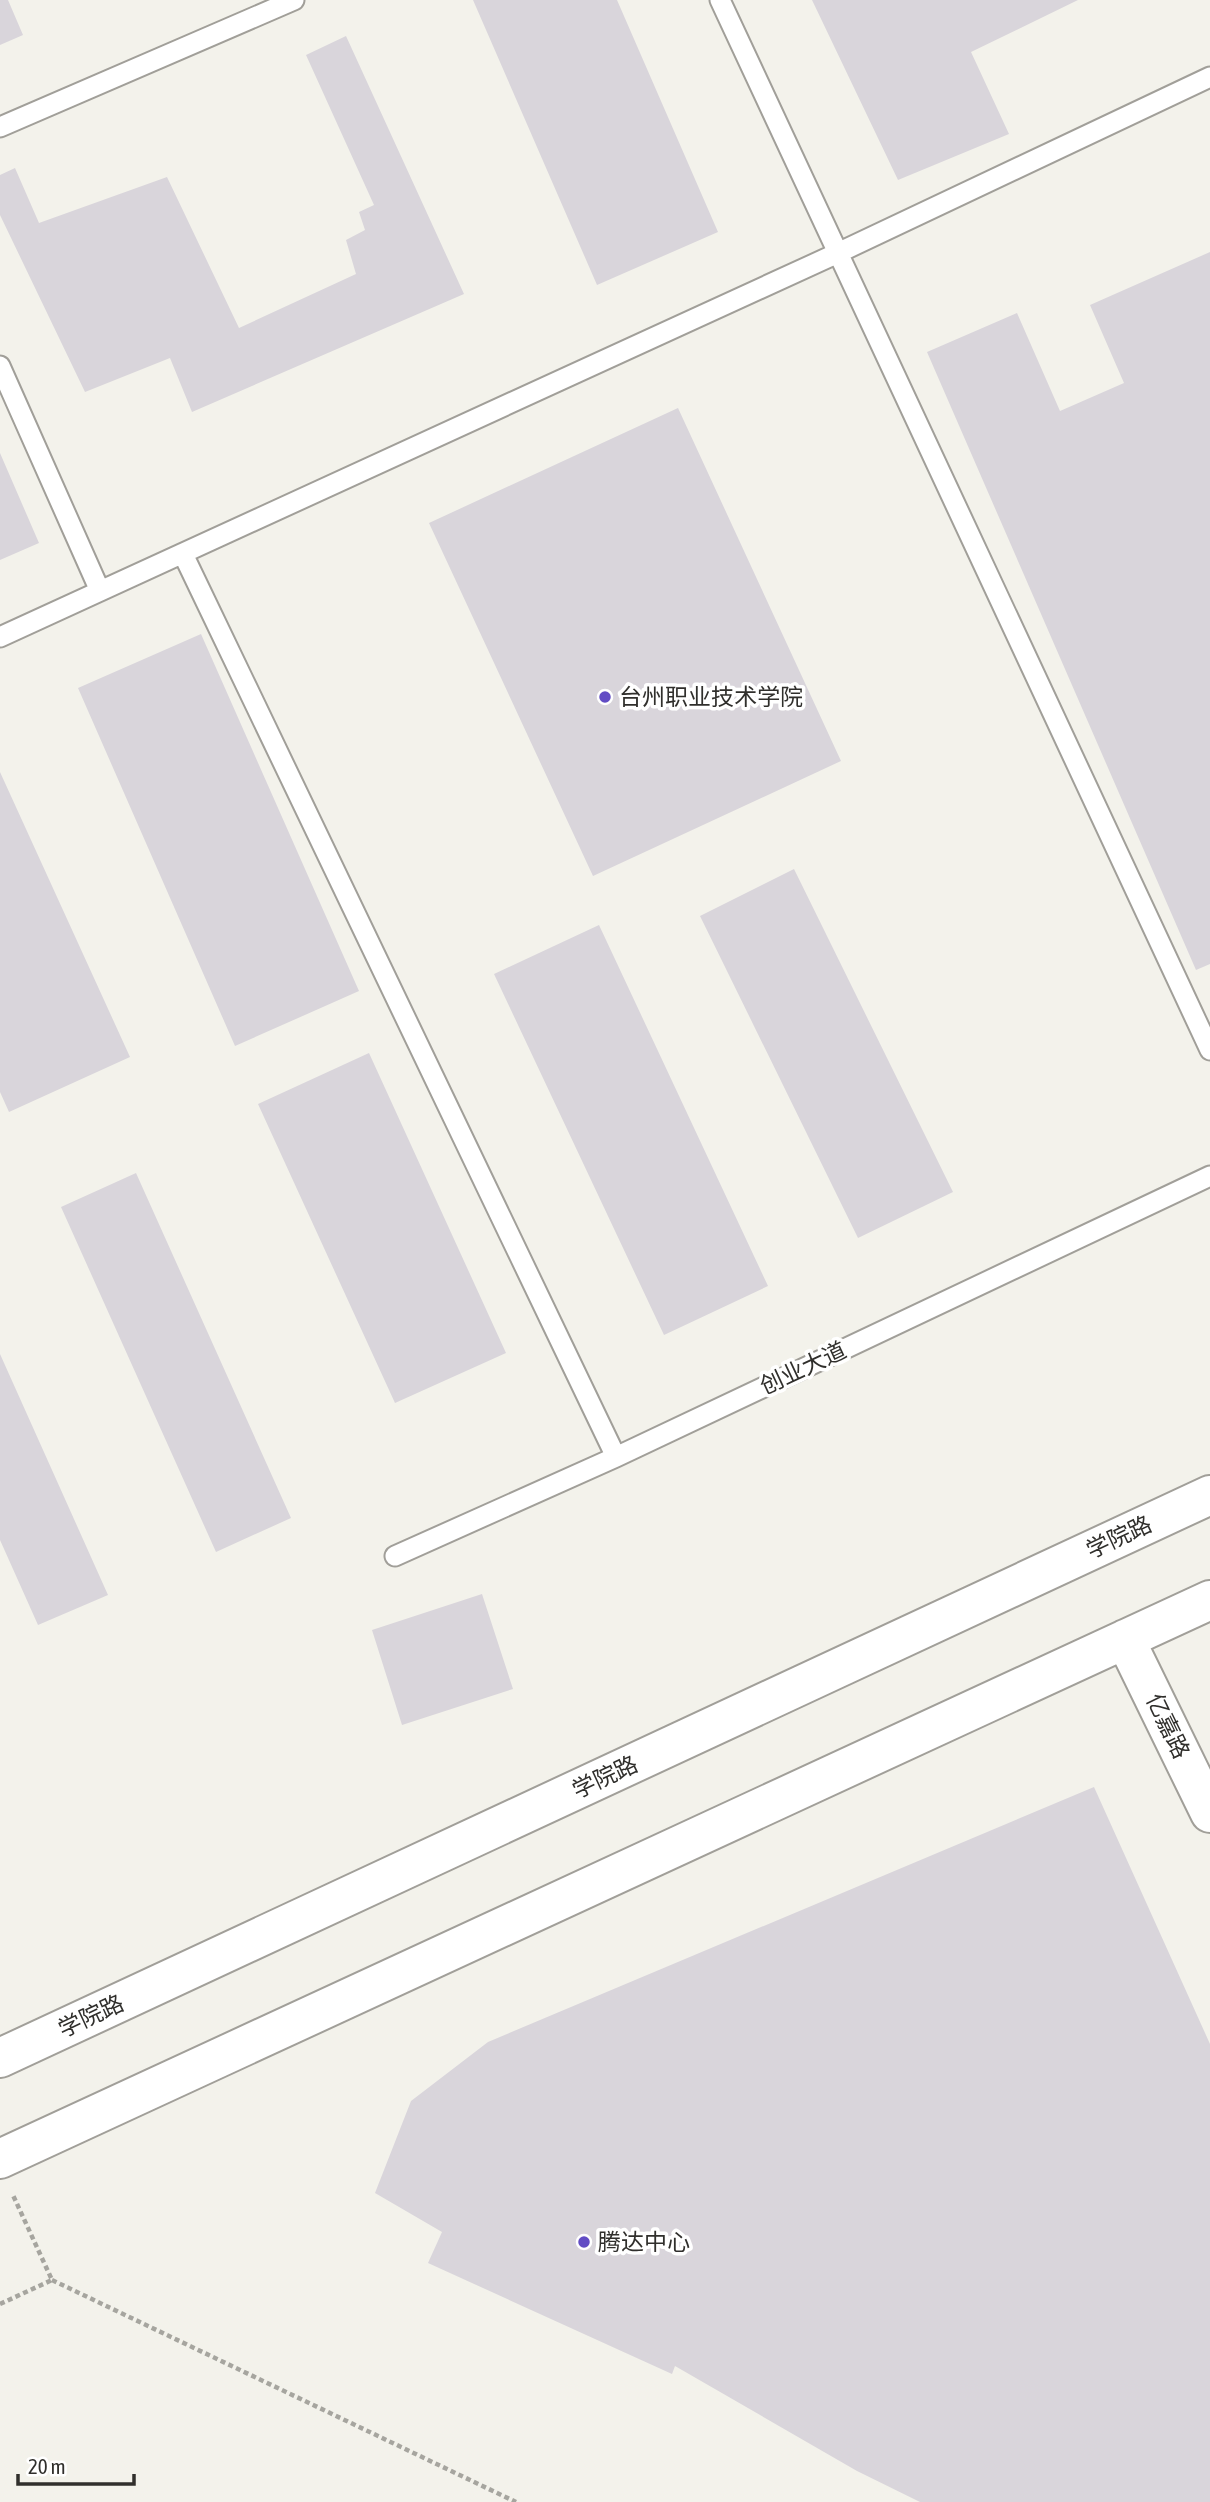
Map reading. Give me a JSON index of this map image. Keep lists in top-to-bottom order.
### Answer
{
  "streets": {
    "main road": ["学院路", "亿嘉路"],
    "lane": ["创业大道"]
  },
  "places": ["台州职业技术学院", "腾达中心"],
  "scale_bar": "20 m"
}
